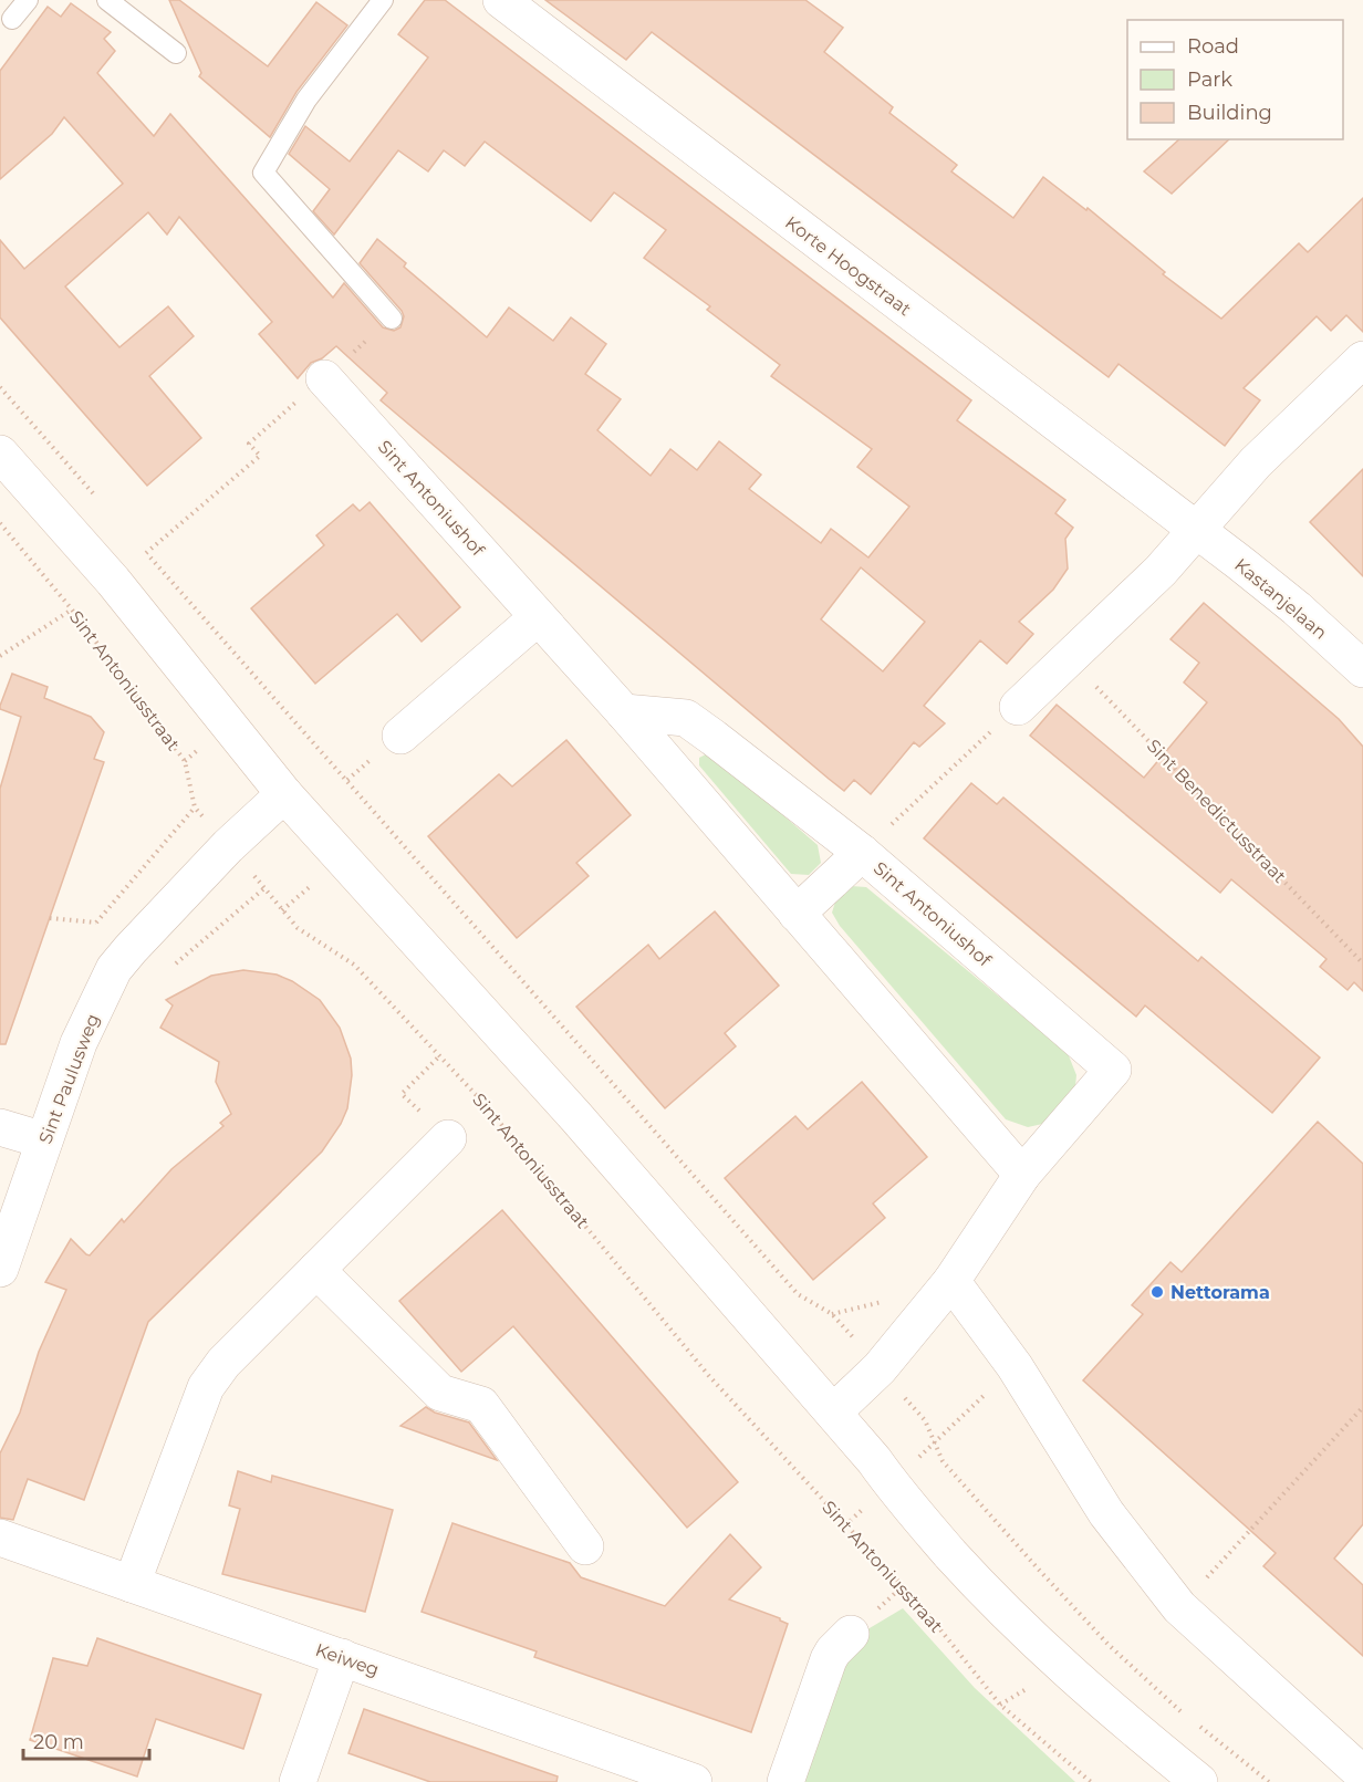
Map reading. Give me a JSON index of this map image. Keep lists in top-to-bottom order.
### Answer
{
  "streets": {
    "street": [
      "Korte Hoogstraat",
      "Sint Antoniushof",
      "Kastanjelaan",
      "Sint Paulusweg",
      "Keiweg"
    ],
    "path": ["Sint Antoniusstraat", "Sint Benedictusstraat"]
  },
  "crossings": [
    ["Korte Hoogstraat", "Kastanjelaan"],
    ["Sint Antoniusstraat", "Sint Paulusweg"]
  ],
  "places": ["Nettorama"],
  "legend": ["Road", "Park", "Building"],
  "scale_bar": "20 m"
}
